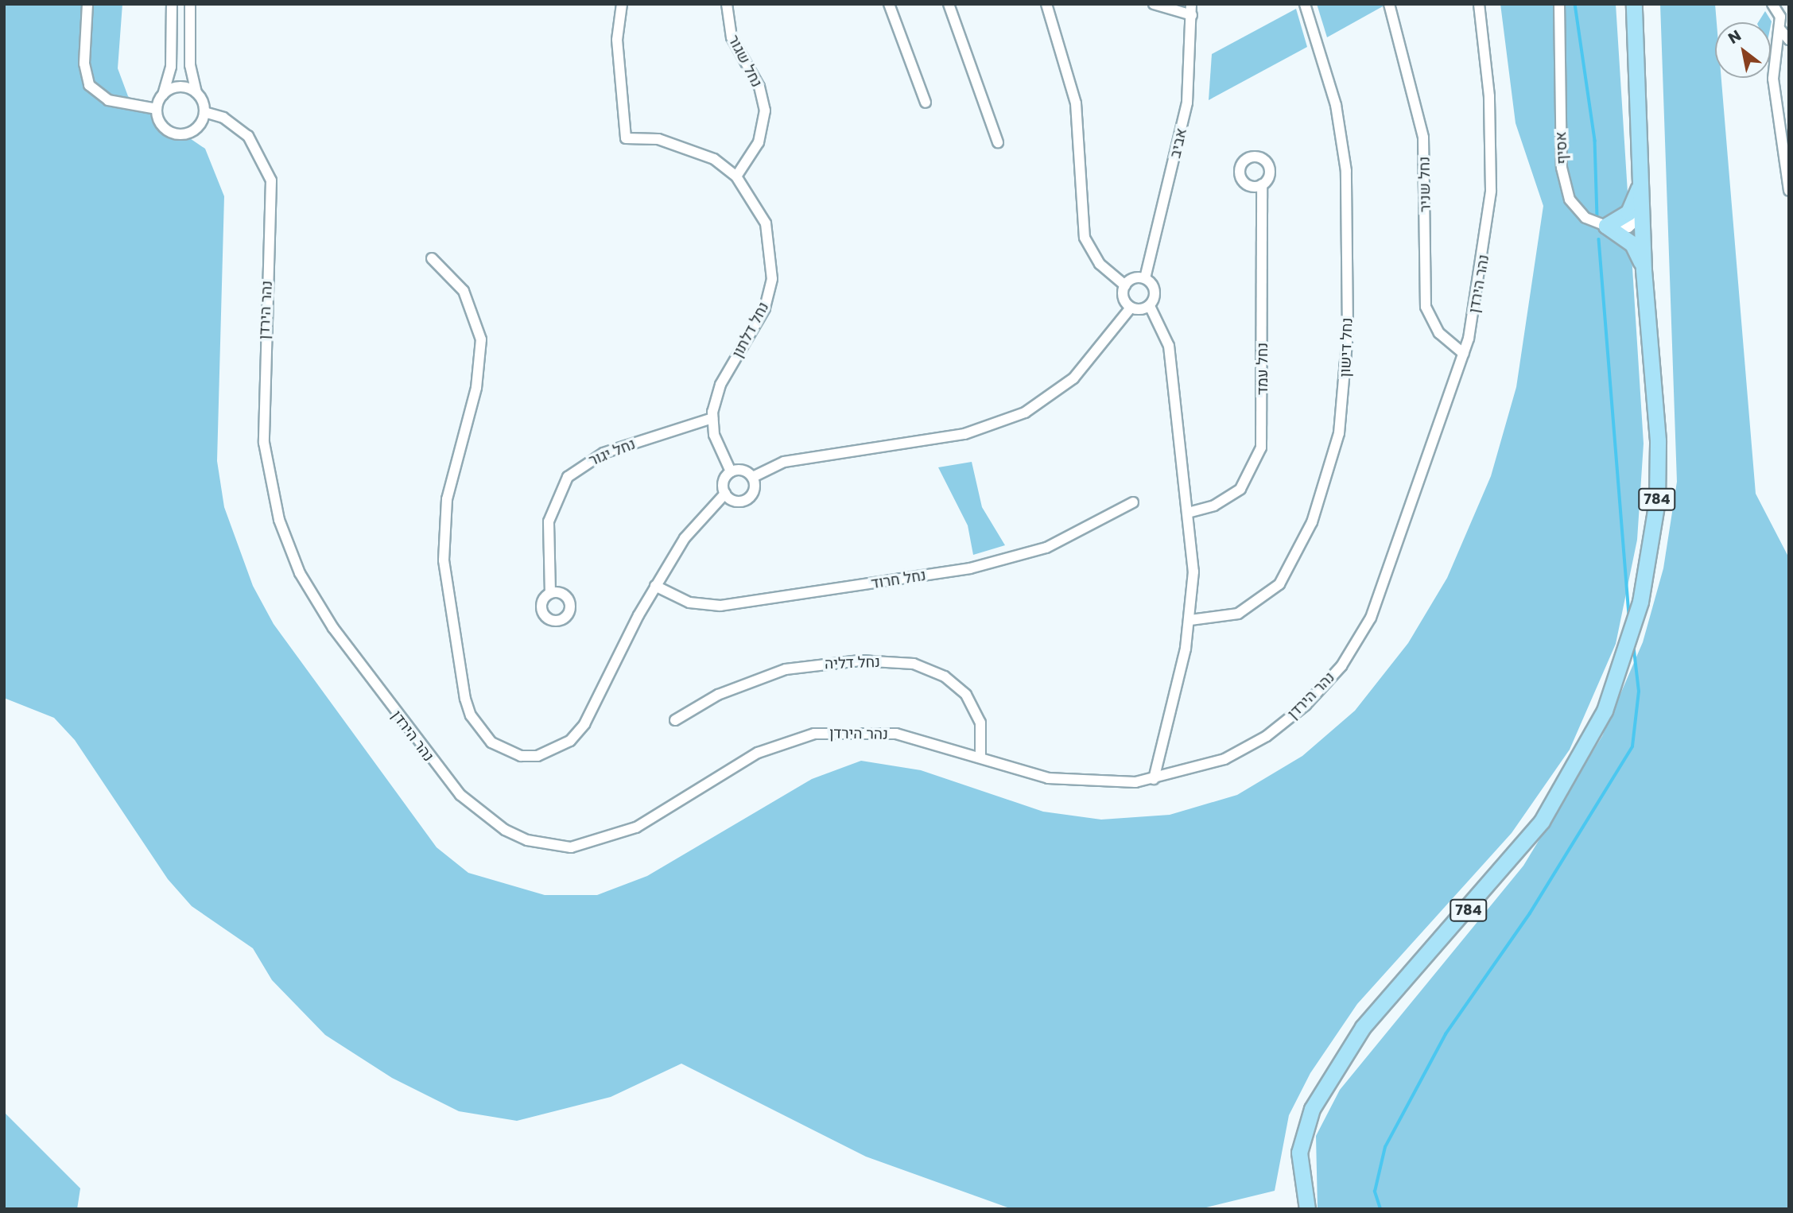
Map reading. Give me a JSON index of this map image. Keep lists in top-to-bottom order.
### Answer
{
  "streets": {
    "main road": ["784"],
    "street": [
      "נחל שגור",
      "אביב",
      "אסיף",
      "נחל שניר",
      "נהר הירדן",
      "נחל דלתון",
      "נחל דישון",
      "נחל עמד",
      "נחל יגור",
      "נחל חרוד",
      "נחל דליה"
    ]
  },
  "crossings": [
    ["נחל שגור", "נחל דלתון"],
    ["נחל שניר", "נהר הירדן"],
    ["נהר הירדן", "נחל דליה"],
    ["נחל דלתון", "נחל יגור"]
  ],
  "north": "top left"
}
